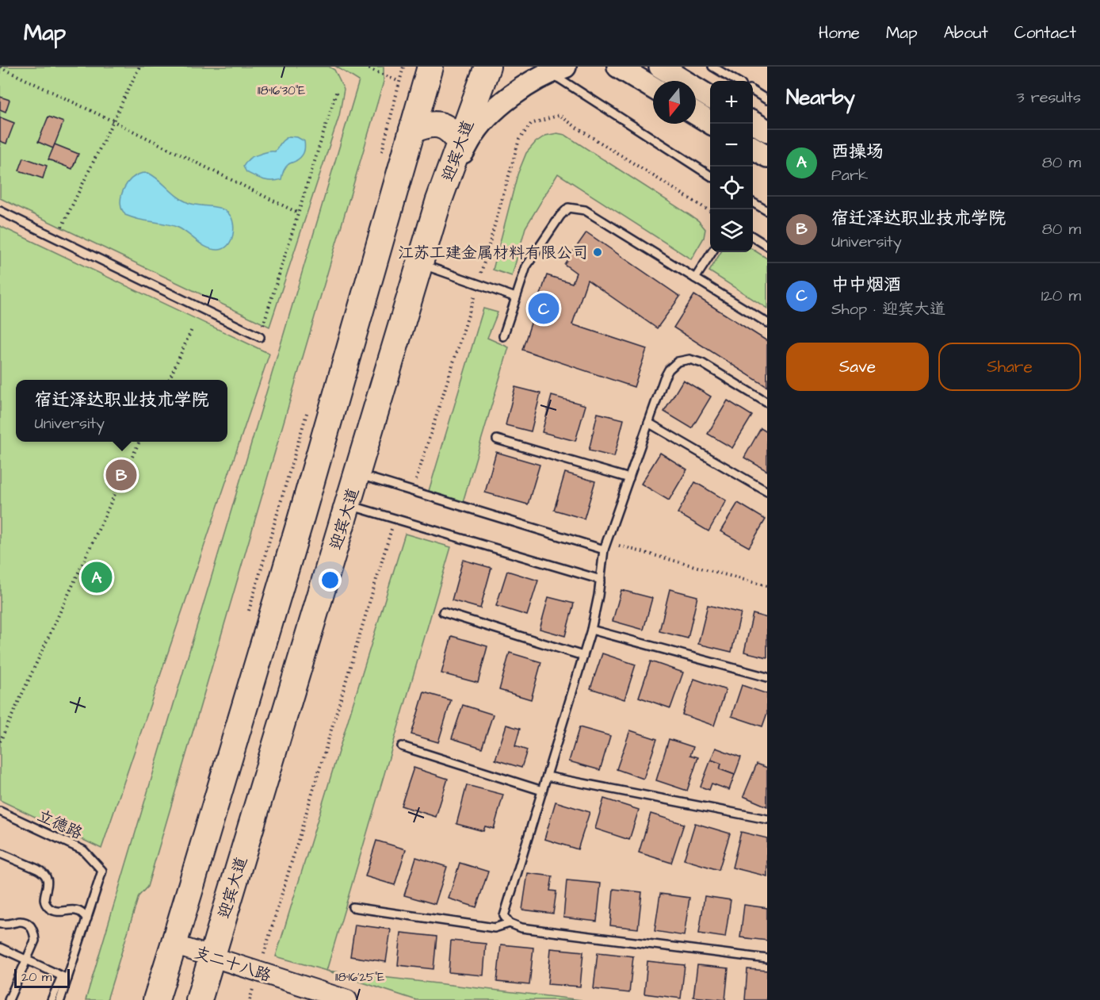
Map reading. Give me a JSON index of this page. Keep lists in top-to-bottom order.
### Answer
{
  "streets": {
    "highway": ["迎宾大道"],
    "street": ["支二十八路"],
    "lane": ["立德路"]
  },
  "crossings": [
    ["迎宾大道", "支二十八路"]
  ],
  "places": ["江苏工建金属材料有限公司"],
  "scale_bar": "20 m",
  "north": "bottom",
  "page": {
    "header": "Map",
    "nav": [
      "Home",
      "Map",
      "About",
      "Contact"
    ],
    "heading": ["Nearby", "3 results"],
    "map_buttons": ["+", "−"],
    "list": [
      {
        "mark": "A",
        "name": "西操场",
        "note": "Park",
        "value": "80 m"
      },
      {
        "mark": "B",
        "name": "宿迁泽达职业技术学院",
        "note": "University",
        "value": "80 m"
      },
      {
        "mark": "C",
        "name": "中中烟酒",
        "note": "Shop · 迎宾大道",
        "value": "120 m"
      }
    ],
    "pins": ["C", "B", "A"],
    "buttons": ["Save", "Share"],
    "popup": ["宿迁泽达职业技术学院", "University"],
    "scale": "20 m"
  },
  "coordinates": ["118°16'30\"E", "118°16'25\"E"]
}
